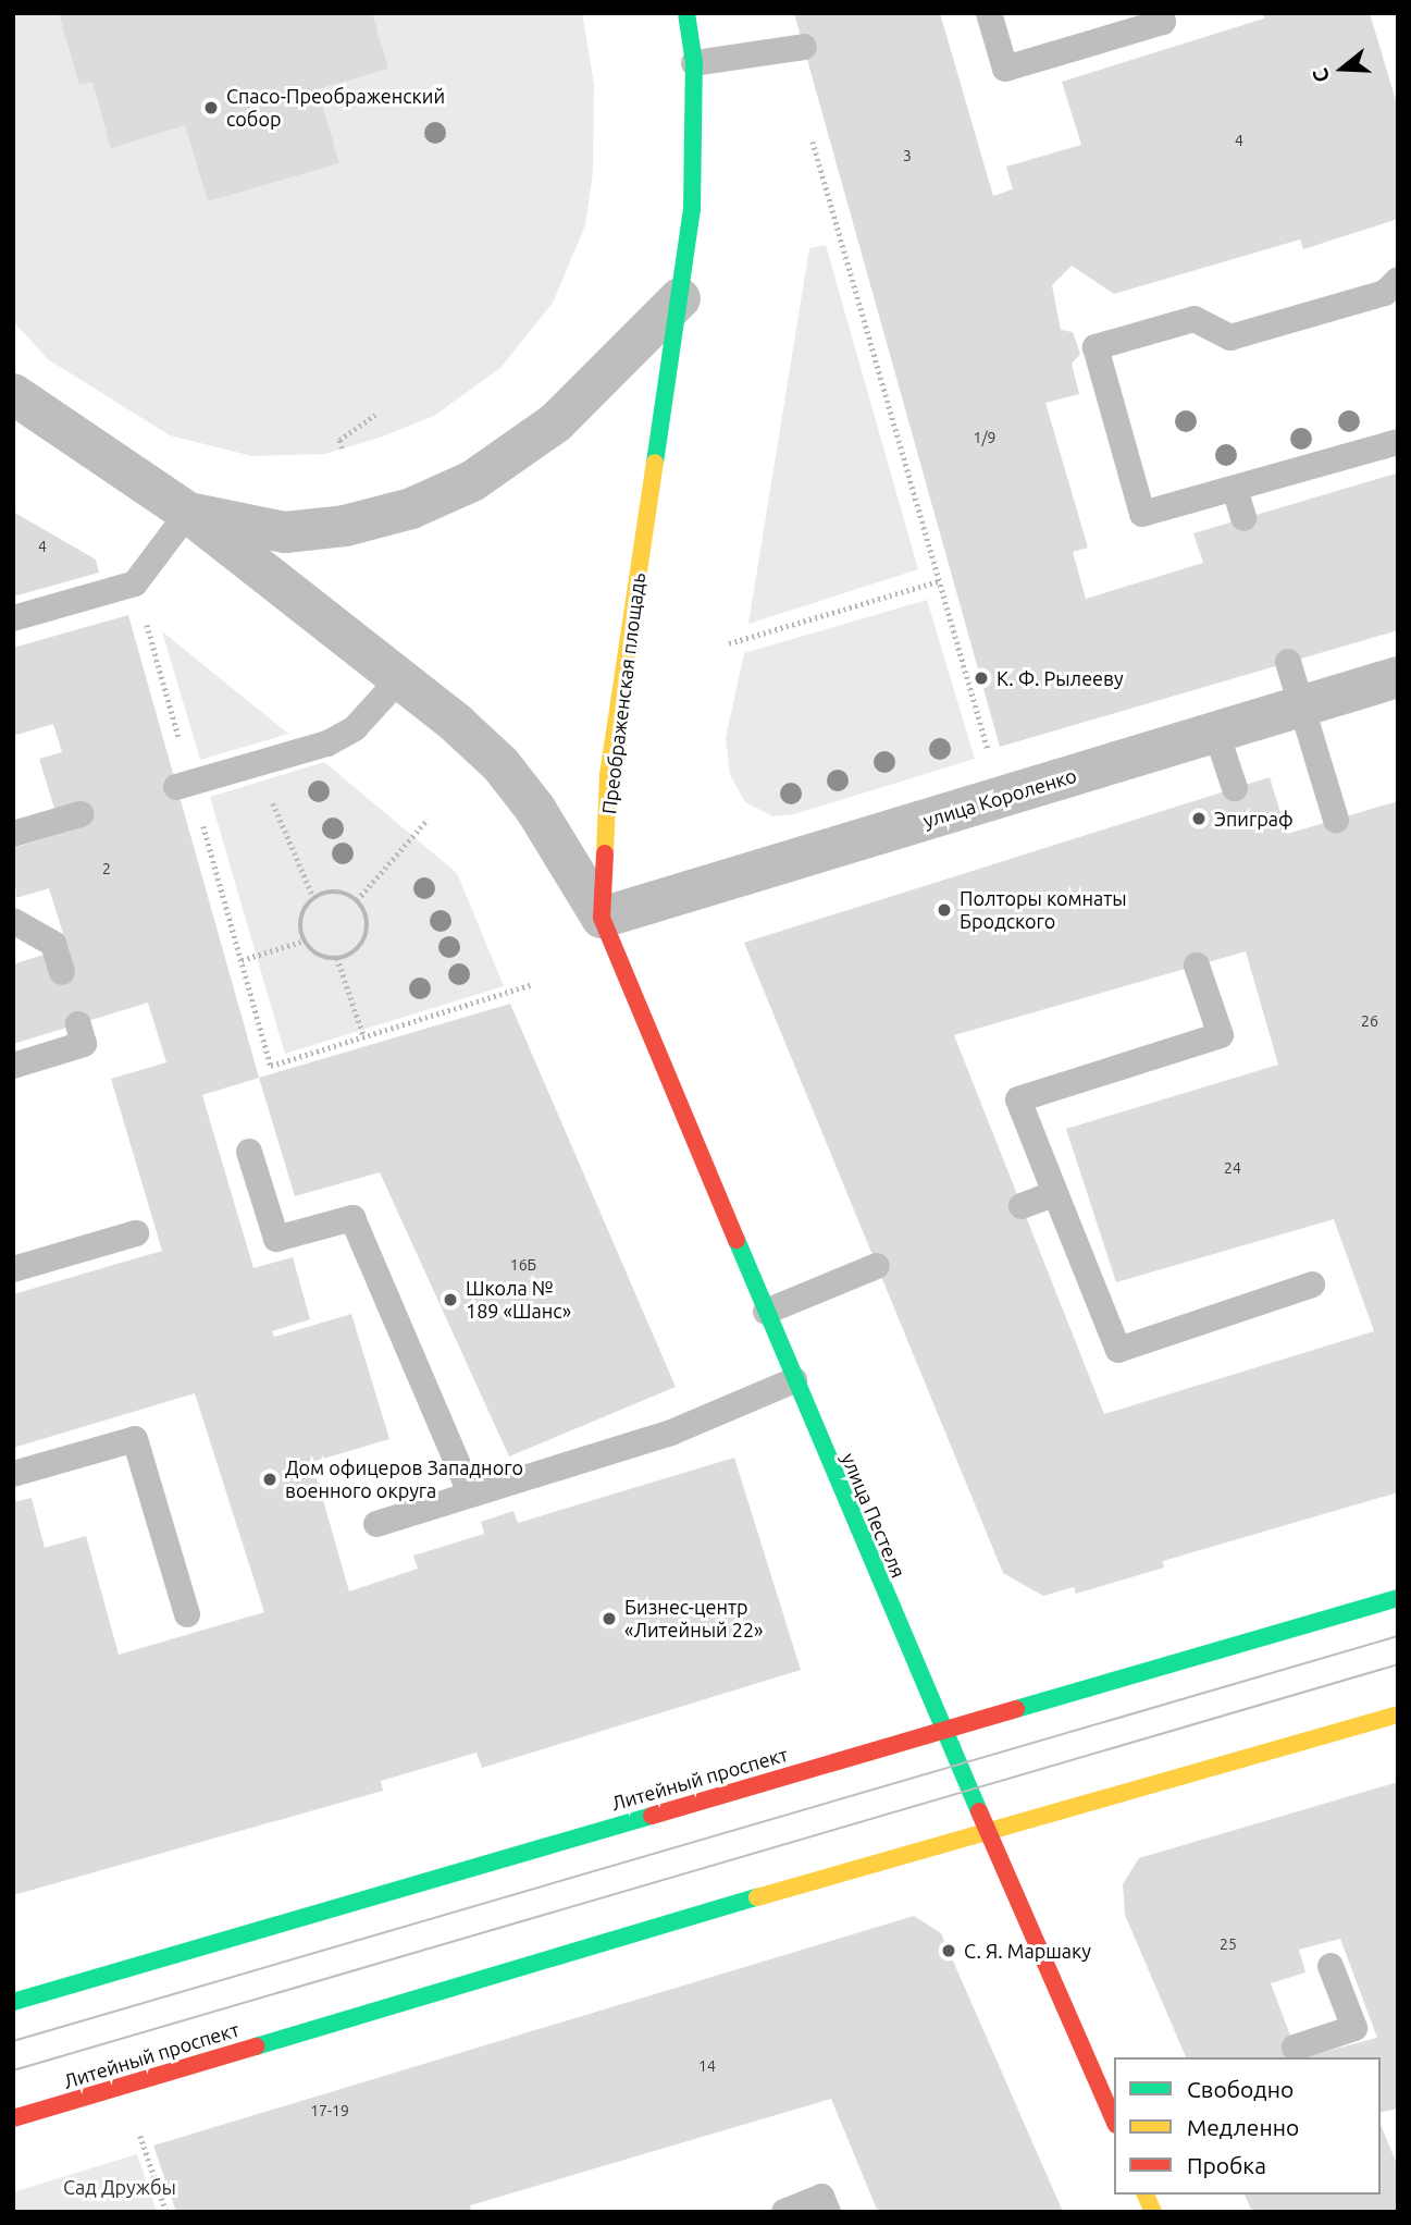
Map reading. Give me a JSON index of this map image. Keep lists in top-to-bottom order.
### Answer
{
  "streets": {
    "main road": ["Преображенская площадь", "улица Пестеля", "Литейный проспект"],
    "street": ["улица Короленко"]
  },
  "crossings": [
    ["Преображенская площадь", "улица Короленко"],
    ["Преображенская площадь", "улица Пестеля"],
    ["улица Короленко", "улица Пестеля"],
    ["улица Пестеля", "Литейный проспект"]
  ],
  "parks": ["Сад Дружбы"],
  "places": [
    "Спасо-Преображенский собор",
    "К. Ф. Рылееву",
    "Эпиграф",
    "Полторы комнаты Бродского",
    "Школа № 189 «Шанс»",
    "Дом офицеров Западного военного округа",
    "Бизнес-центр «Литейный 22»",
    "С. Я. Маршаку"
  ],
  "house_numbers": [
    "4",
    "3",
    "1/9",
    "4",
    "2",
    "26",
    "24",
    "16Б",
    "25",
    "14",
    "17-19"
  ],
  "legend": ["Свободно", "Медленно", "Пробка"],
  "north": "left"
}
